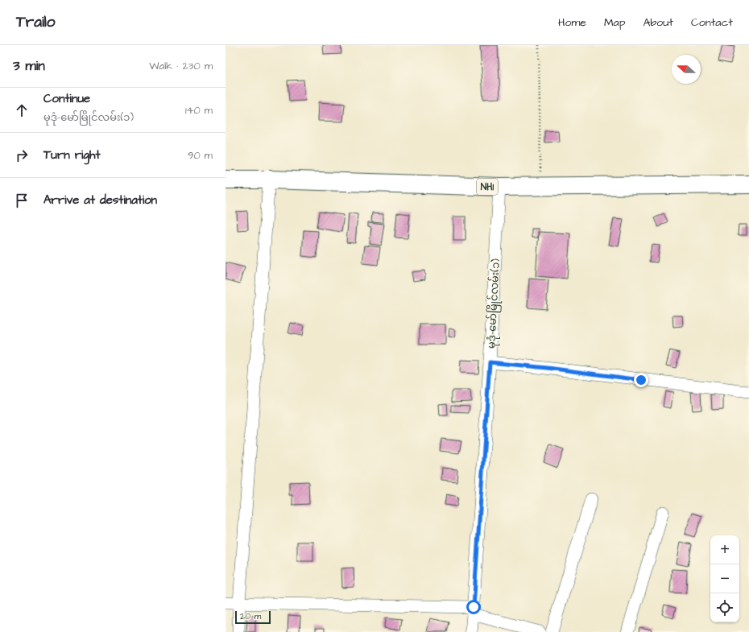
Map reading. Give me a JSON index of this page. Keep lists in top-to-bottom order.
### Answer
{
  "streets": {
    "highway": ["NH1"],
    "street": ["မုဒုံ-မော်မြိုင်လမ်း(၁)"]
  },
  "crossings": [
    ["NH1", "မုဒုံ-မော်မြိုင်လမ်း(၁)"]
  ],
  "scale_bar": "20 m",
  "north": "left",
  "page": {
    "header": "Trailo",
    "nav": [
      "Home",
      "Map",
      "About",
      "Contact"
    ],
    "heading": ["3 min", "Walk · 230 m"],
    "list": [
      ["Continue", "မုဒုံ-မော်မြိုင်လမ်း(၁)", "140 m"],
      ["Turn right", "90 m"],
      "Arrive at destination"
    ],
    "map_buttons": ["+", "−"],
    "scale": "20 m"
  }
}
